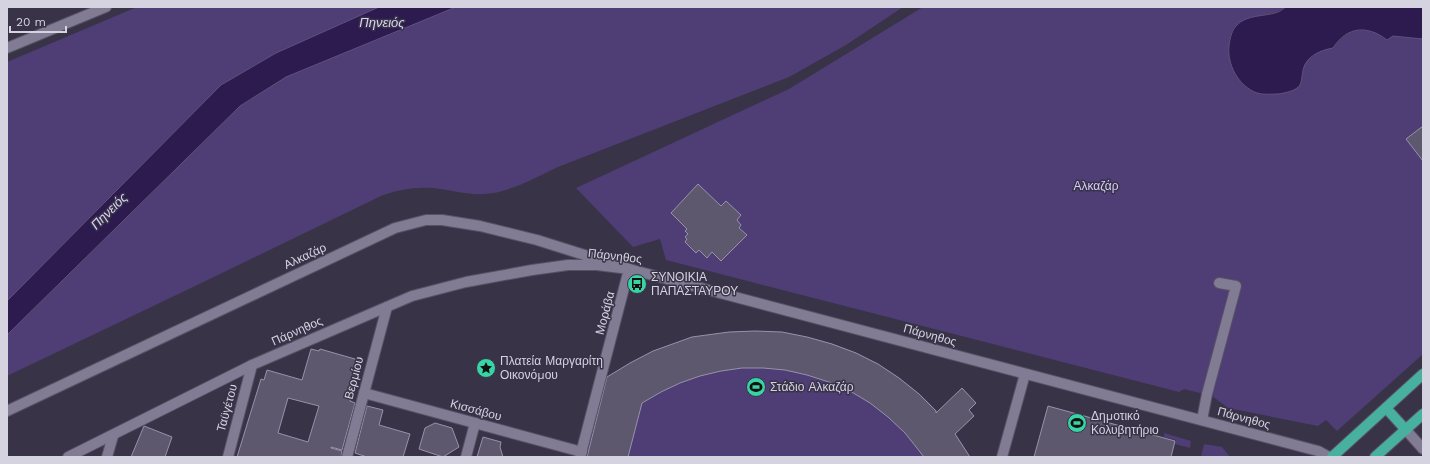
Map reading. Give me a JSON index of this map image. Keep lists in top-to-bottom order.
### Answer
{
  "streets": {
    "street": [
      "Αλκαζάρ",
      "Πάρνηθος",
      "Μοράβα",
      "Βερμίου",
      "Ταϋγέτου",
      "Κισσάβου"
    ]
  },
  "crossings": [
    ["Αλκαζάρ", "Πάρνηθος"],
    ["Αλκαζάρ", "Μοράβα"],
    ["Πάρνηθος", "Μοράβα"],
    ["Πάρνηθος", "Βερμίου"],
    ["Πάρνηθος", "Ταϋγέτου"],
    ["Μοράβα", "Κισσάβου"],
    ["Βερμίου", "Κισσάβου"]
  ],
  "water": ["Πηνειός"],
  "parks": ["Αλκαζάρ"],
  "places": {
    "bus stop": ["ΣΥΝΟΙΚΙΑ ΠΑΠΑΣΤΑΥΡΟΥ"],
    "place": ["Πλατεία Μαργαρίτη Οικονόμου"],
    "sports": ["Στάδιο Αλκαζάρ", "Δημοτικό Κολυβητήριο"]
  },
  "scale_bar": "20 m"
}
